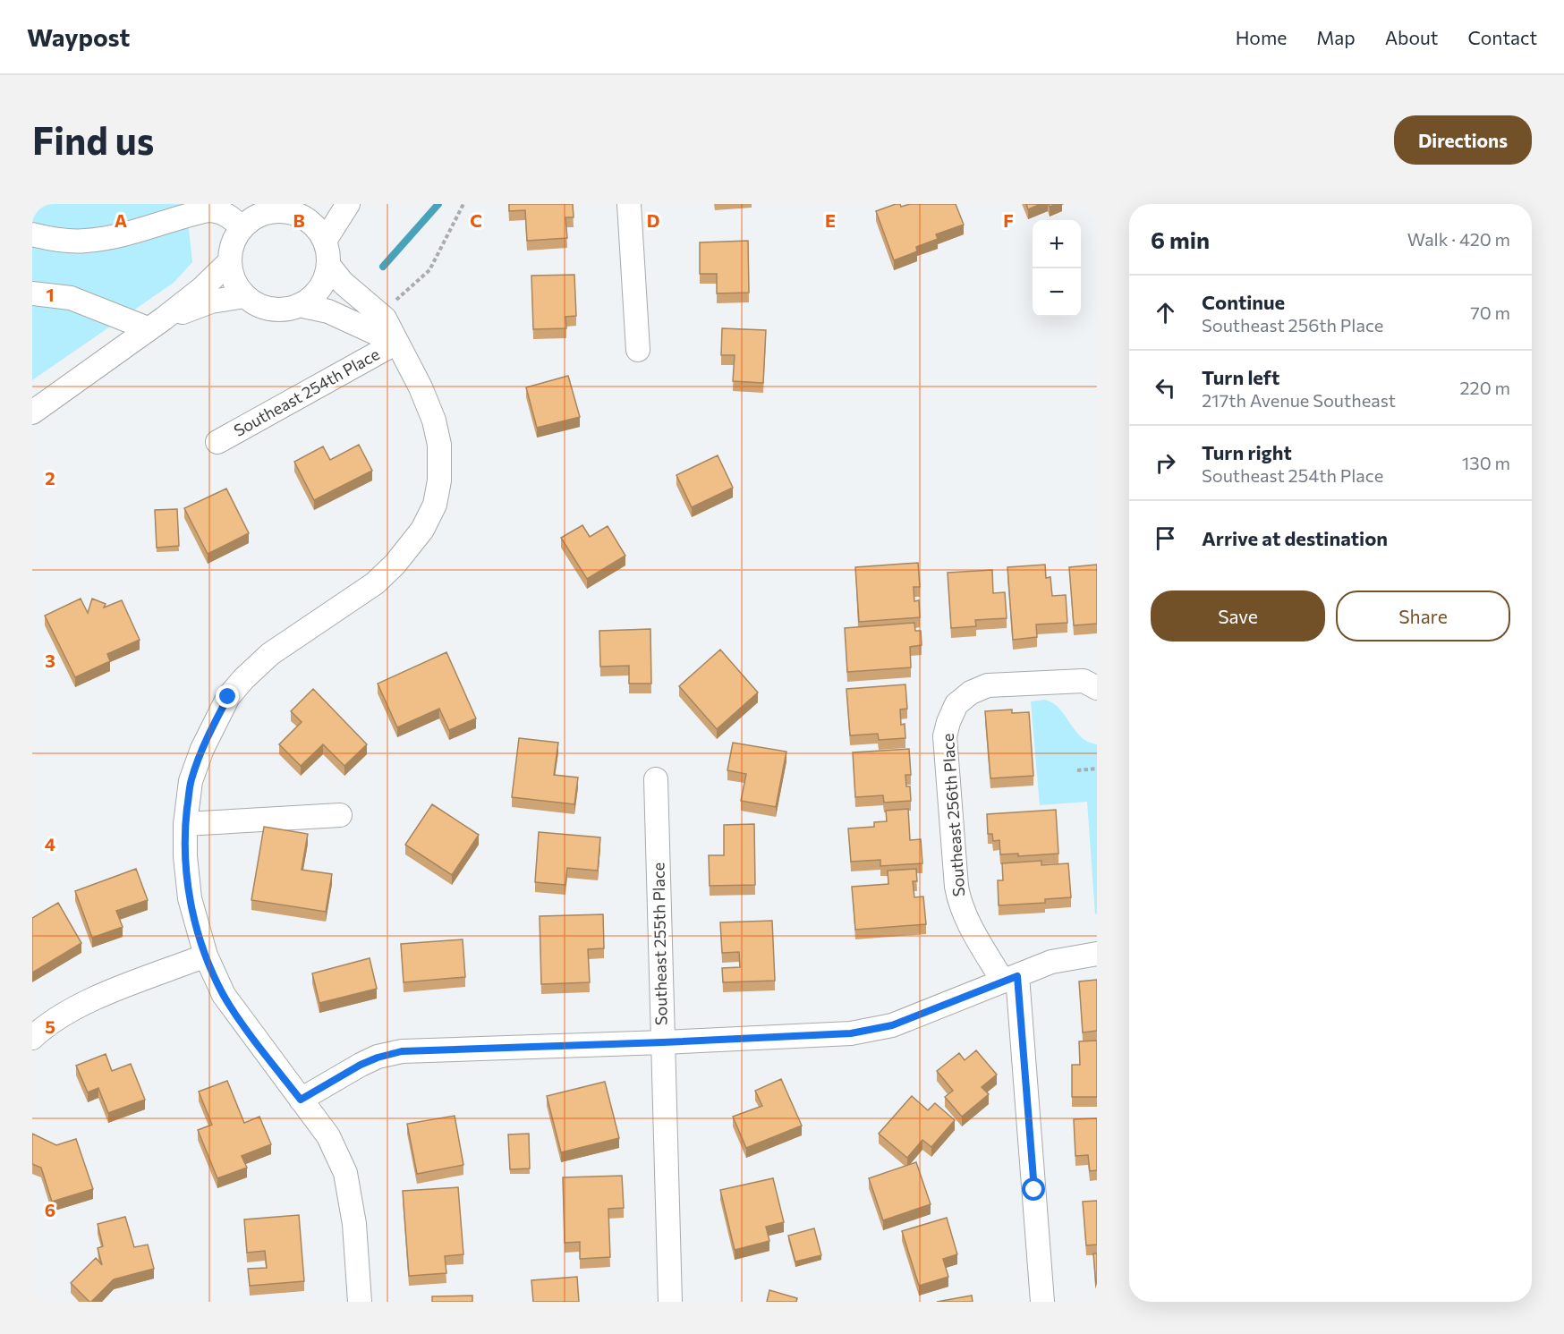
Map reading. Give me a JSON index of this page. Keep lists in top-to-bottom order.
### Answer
{
  "streets": {
    "street": ["Southeast 254th Place", "Southeast 256th Place", "Southeast 255th Place"]
  },
  "page": {
    "header": "Waypost",
    "nav": [
      "Home",
      "Map",
      "About",
      "Contact"
    ],
    "buttons": [
      "Directions",
      ["Save", "Share"]
    ],
    "title": "Find us",
    "heading": ["6 min", "Walk · 420 m"],
    "map_buttons": ["+", "−"],
    "list": [
      ["Continue", "Southeast 256th Place", "70 m"],
      ["Turn left", "217th Avenue Southeast", "220 m"],
      ["Turn right", "Southeast 254th Place", "130 m"],
      "Arrive at destination"
    ]
  },
  "grid": {
    "columns": [
      "A",
      "B",
      "C",
      "D",
      "E",
      "F"
    ],
    "rows": [
      "1",
      "2",
      "3",
      "4",
      "5",
      "6"
    ]
  }
}
